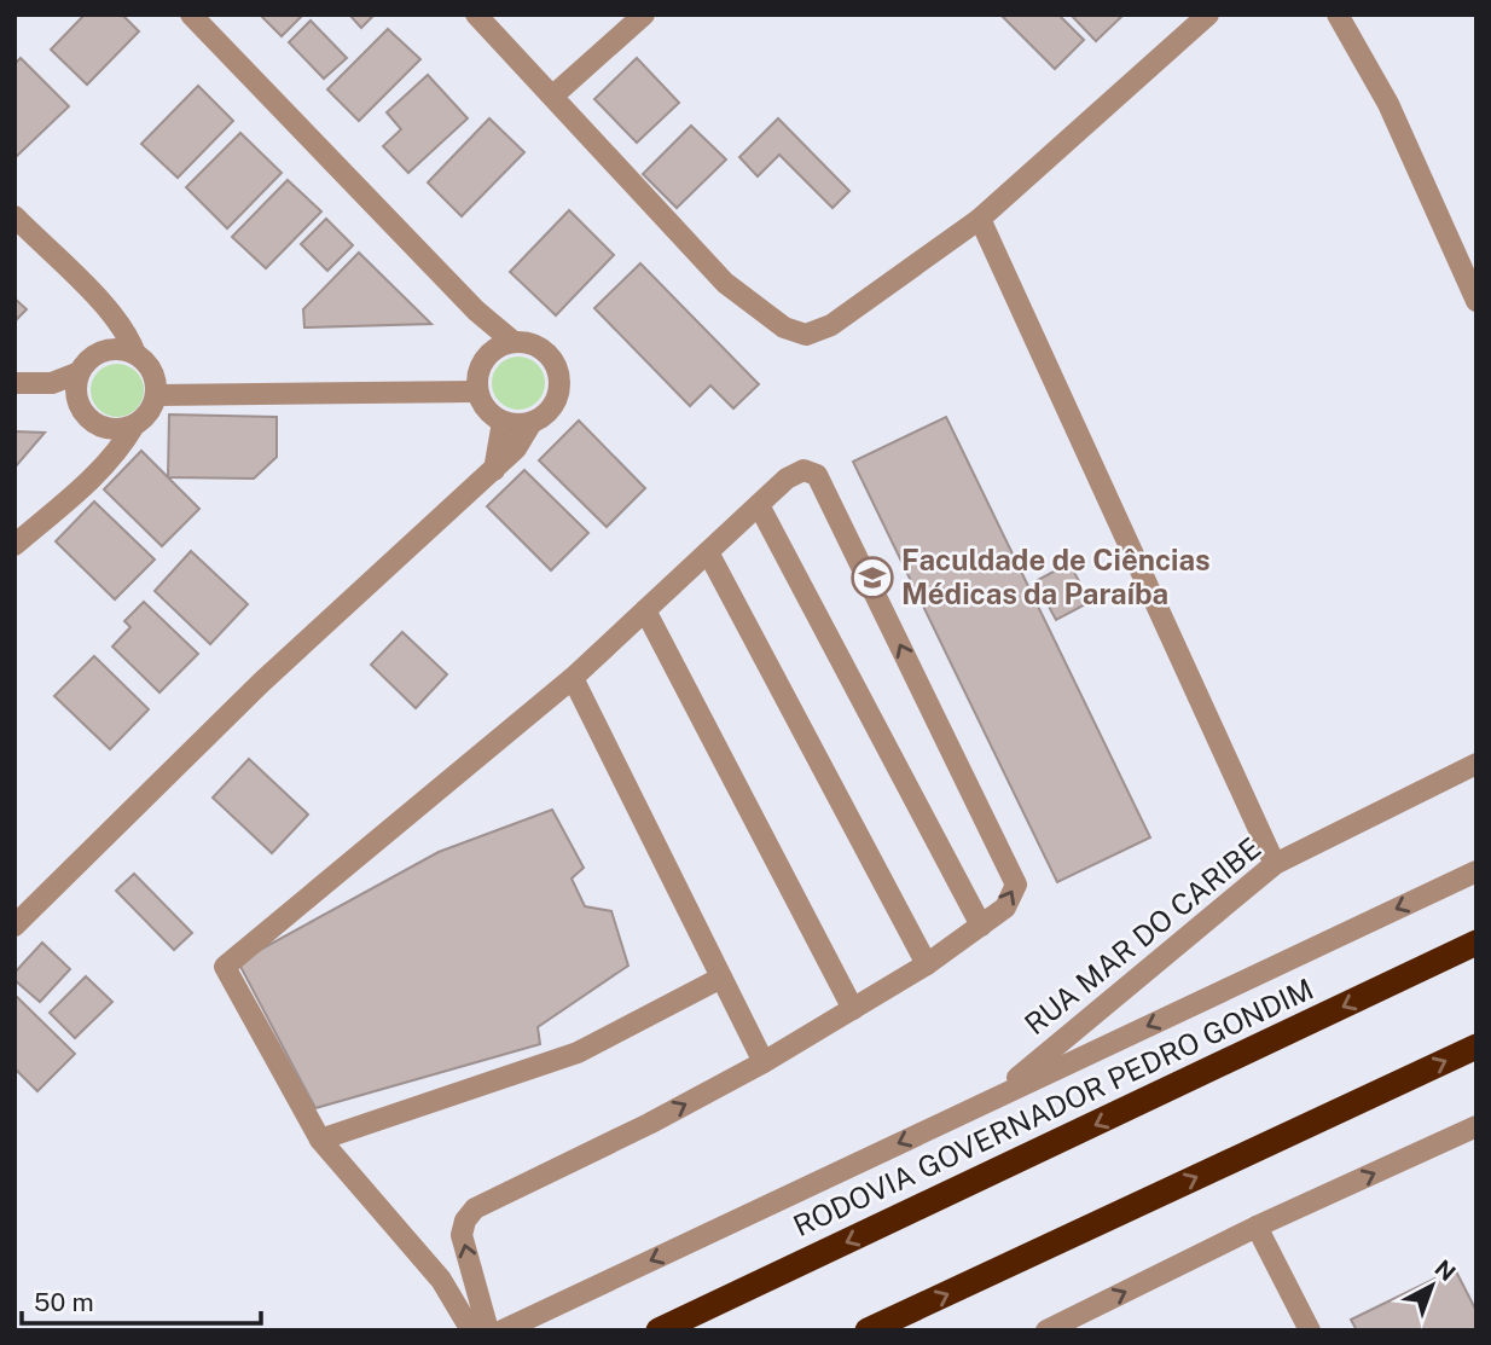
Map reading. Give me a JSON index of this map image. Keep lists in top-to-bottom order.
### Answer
{
  "streets": {
    "highway": ["RODOVIA GOVERNADOR PEDRO GONDIM"],
    "street": ["RUA MAR DO CARIBE"]
  },
  "places": {
    "school or university": ["Faculdade de Ciências Médicas da Paraíba"]
  },
  "scale_bar": "50 m",
  "north": "top right"
}
